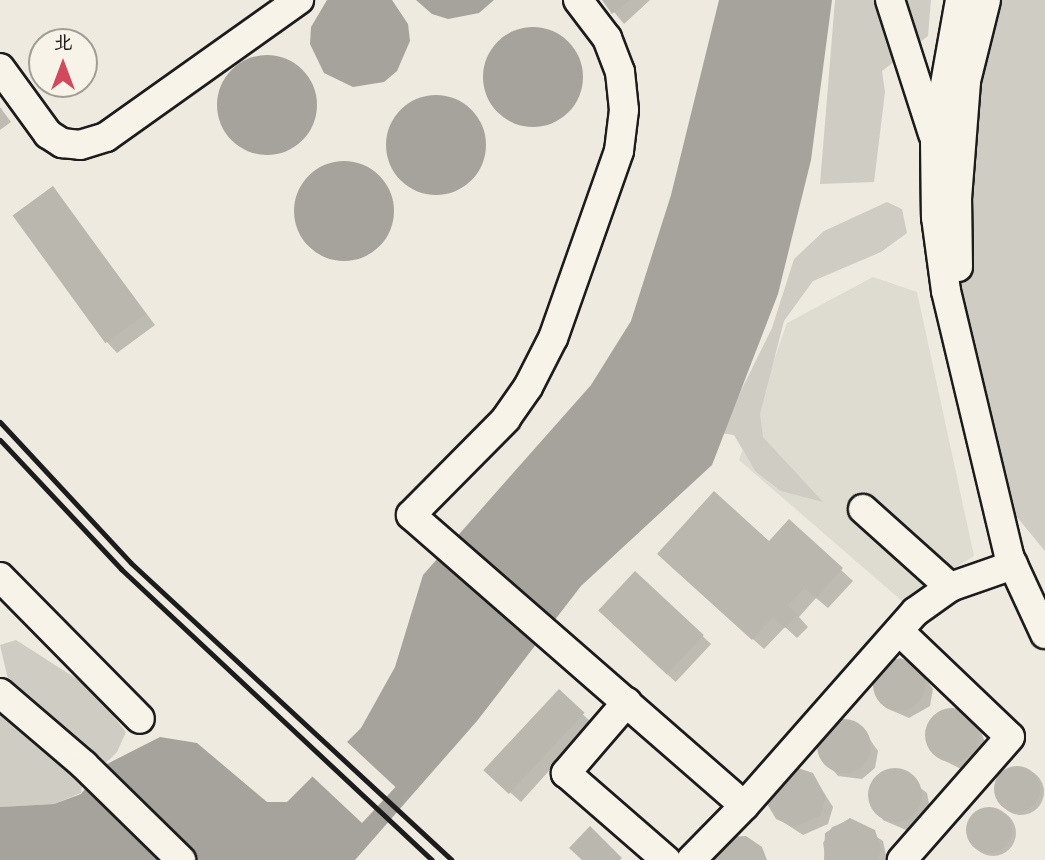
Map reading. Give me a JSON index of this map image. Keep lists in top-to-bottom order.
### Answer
{
  "north": "top"
}
